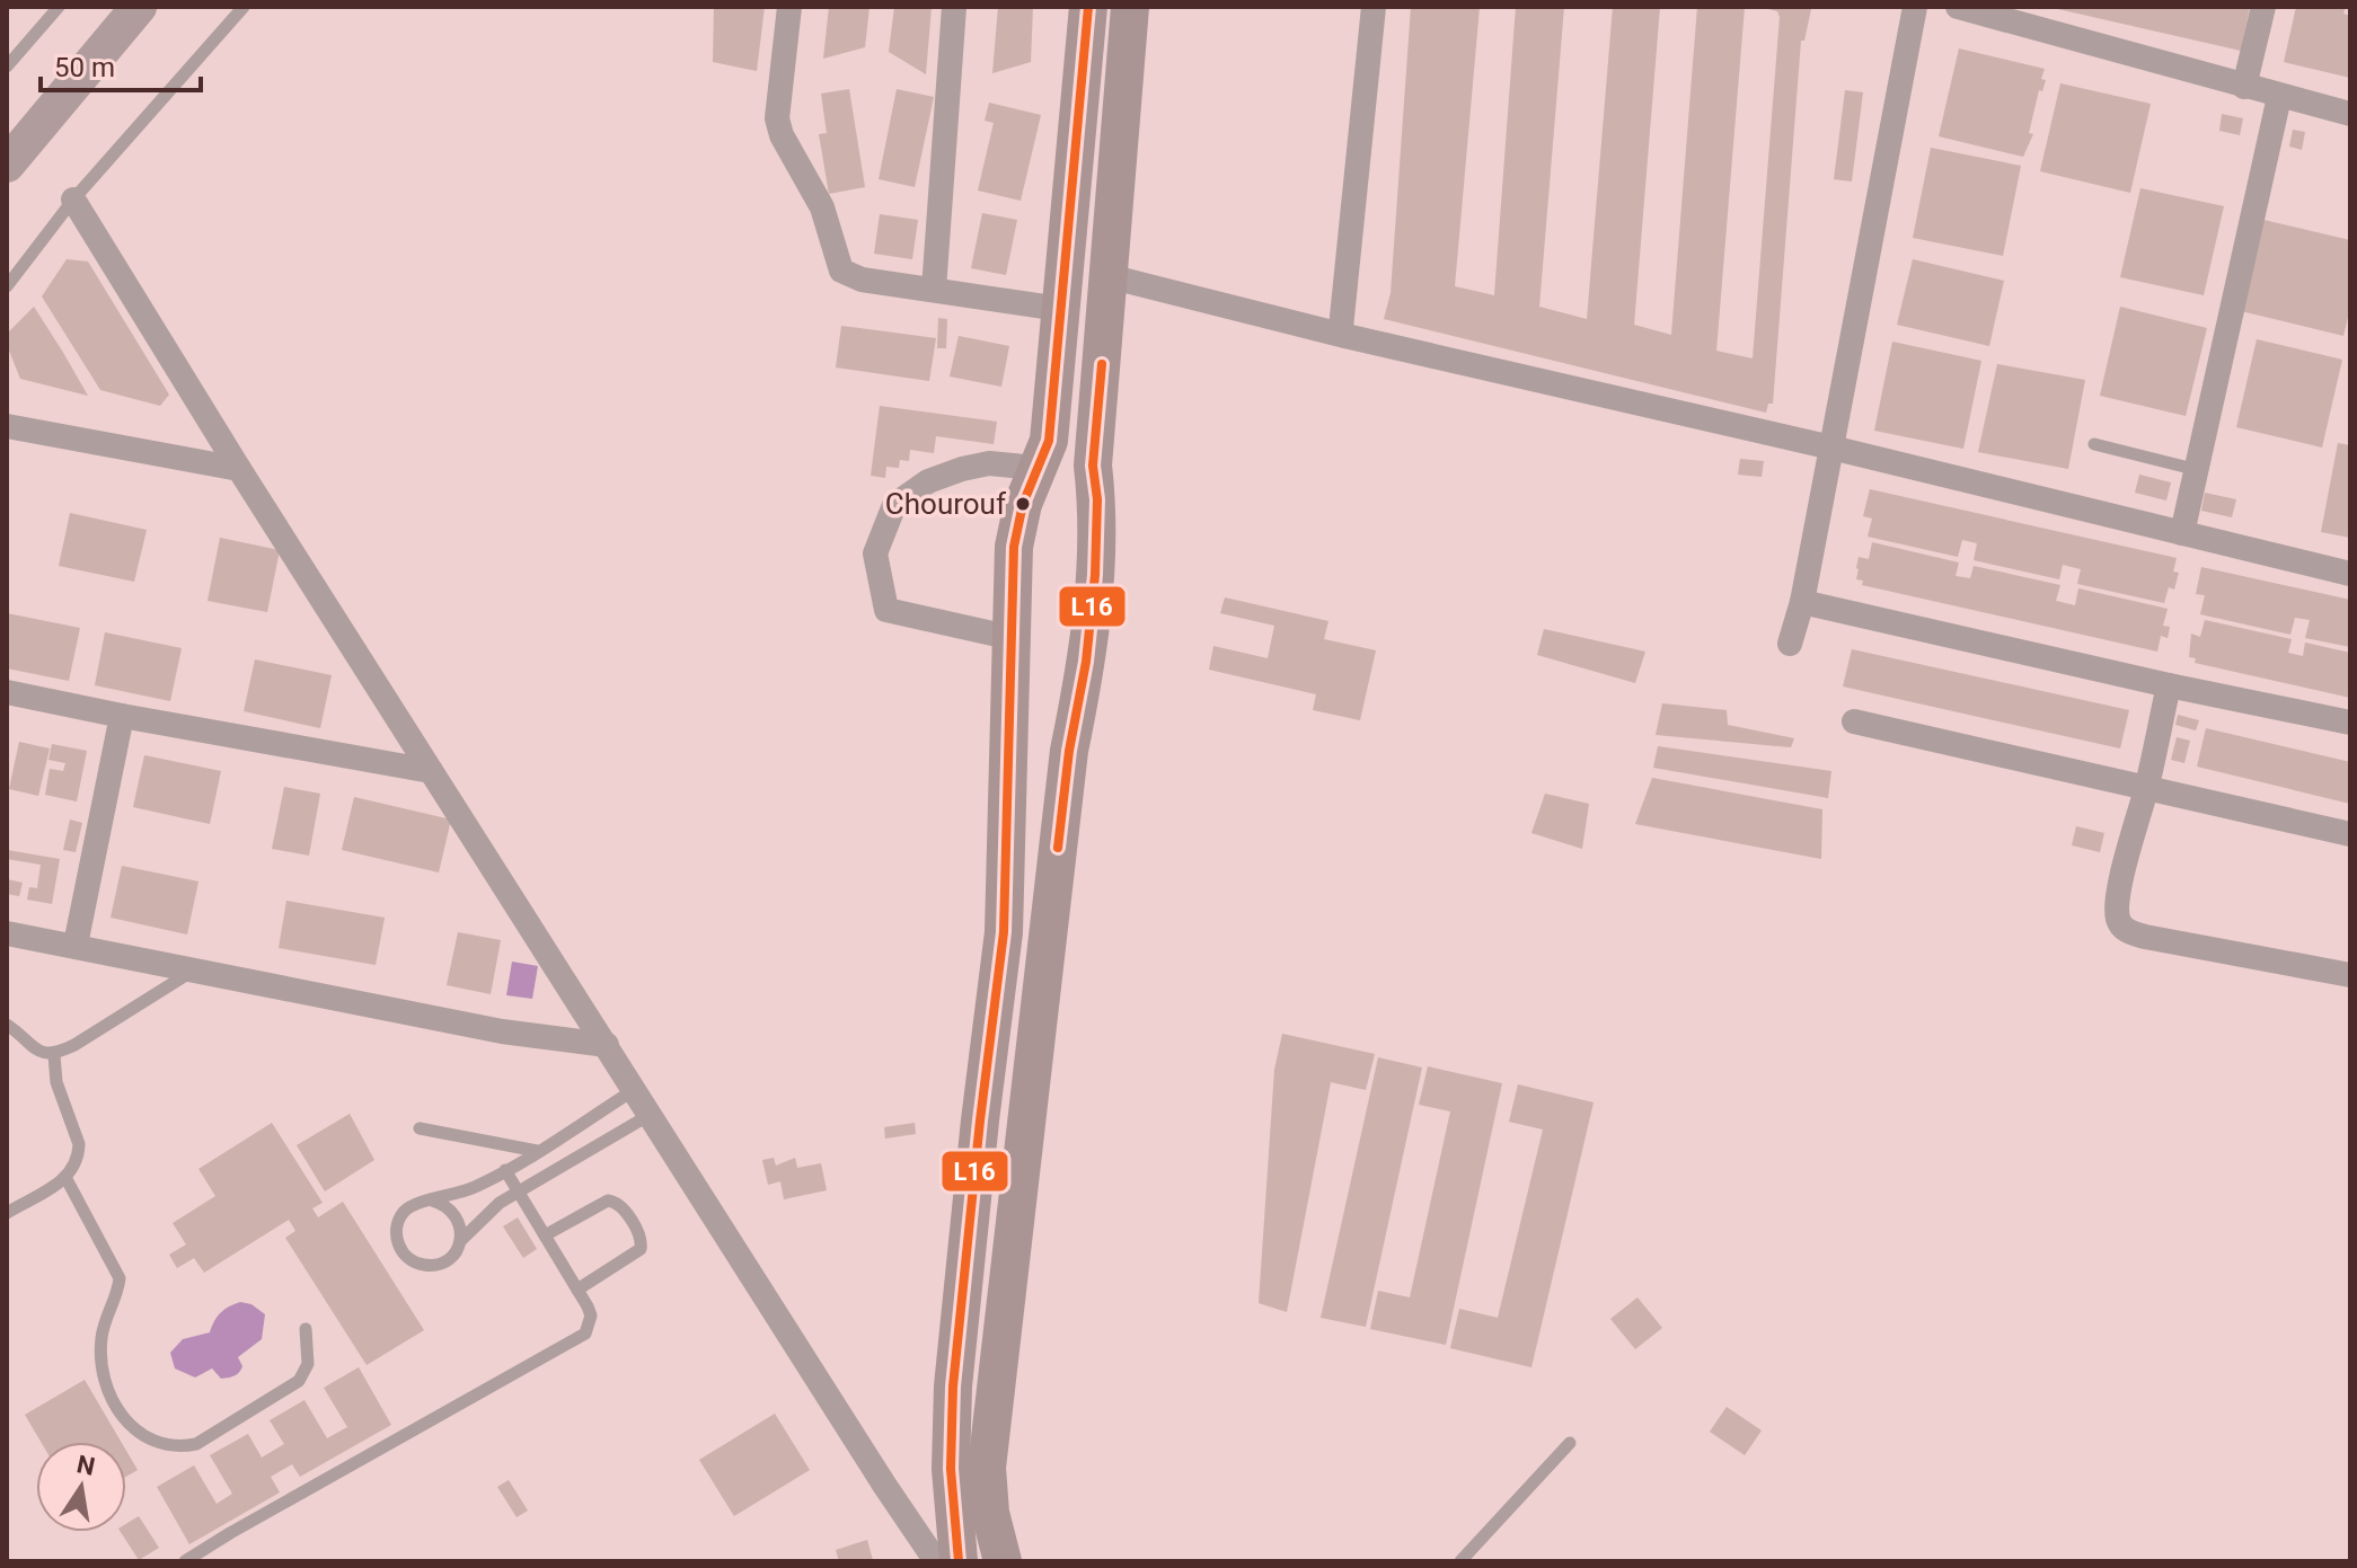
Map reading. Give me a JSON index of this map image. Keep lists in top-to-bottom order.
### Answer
{
  "places": ["Chourouf"],
  "lines": ["transit line L16"],
  "scale_bar": "50 m",
  "north": "top"
}
